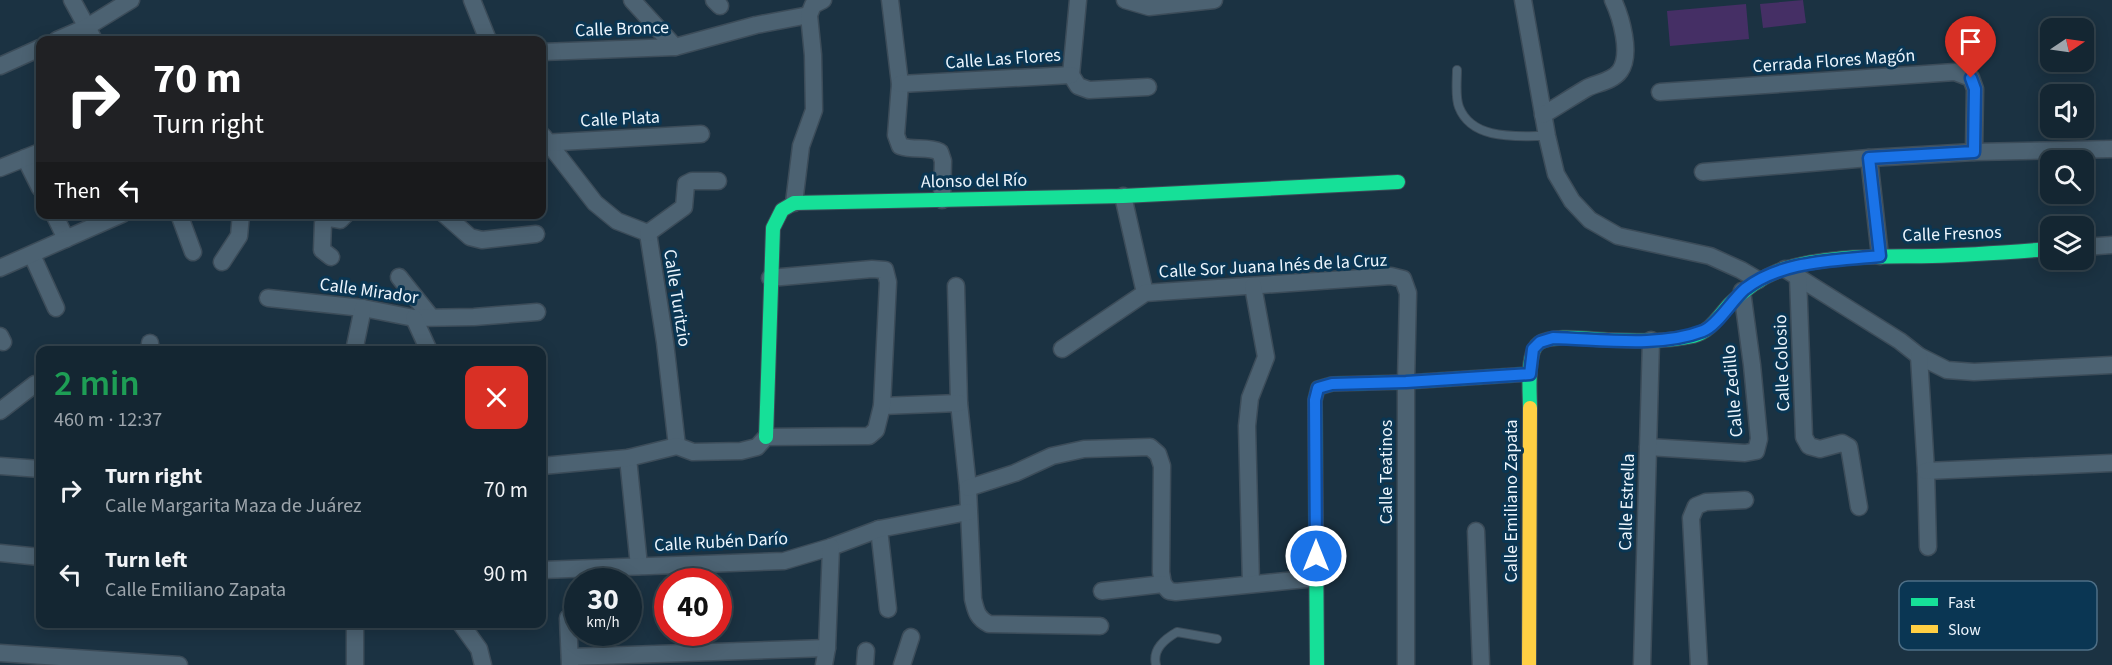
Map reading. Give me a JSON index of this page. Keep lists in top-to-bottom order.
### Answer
{
  "streets": {
    "street": [
      "Calle Bronce",
      "Calle Las Flores",
      "Cerrada Flores Magón",
      "Calle Plata",
      "Alonso del Río",
      "Calle Fresnos",
      "Calle Sor Juana Inés de la Cruz",
      "Calle Mirador",
      "Calle Turitzio",
      "Calle Colosio",
      "Calle Zedillo",
      "Calle Teatinos",
      "Calle Emiliano Zapata",
      "Calle Estrella",
      "Calle Rubén Darío"
    ]
  },
  "crossings": [
    ["Alonso del Río", "Calle Sor Juana Inés de la Cruz"],
    ["Calle Fresnos", "Calle Colosio"],
    ["Calle Fresnos", "Calle Zedillo"],
    ["Calle Fresnos", "Calle Emiliano Zapata"],
    ["Calle Fresnos", "Calle Estrella"],
    ["Calle Sor Juana Inés de la Cruz", "Calle Teatinos"],
    ["Calle Zedillo", "Calle Estrella"]
  ],
  "legend": ["Fast", "Slow"],
  "north": "right",
  "page": {
    "turn": ["70 m", "Turn right"],
    "then": "Then",
    "heading": ["2 min", "460 m · 12:37"],
    "list": [
      {
        "name": "Turn right",
        "note": "Calle Margarita Maza de Juárez",
        "value": "70 m"
      },
      {
        "name": "Turn left",
        "note": "Calle Emiliano Zapata",
        "value": "90 m"
      }
    ],
    "speed": "30 km/h",
    "limit": "40"
  }
}
